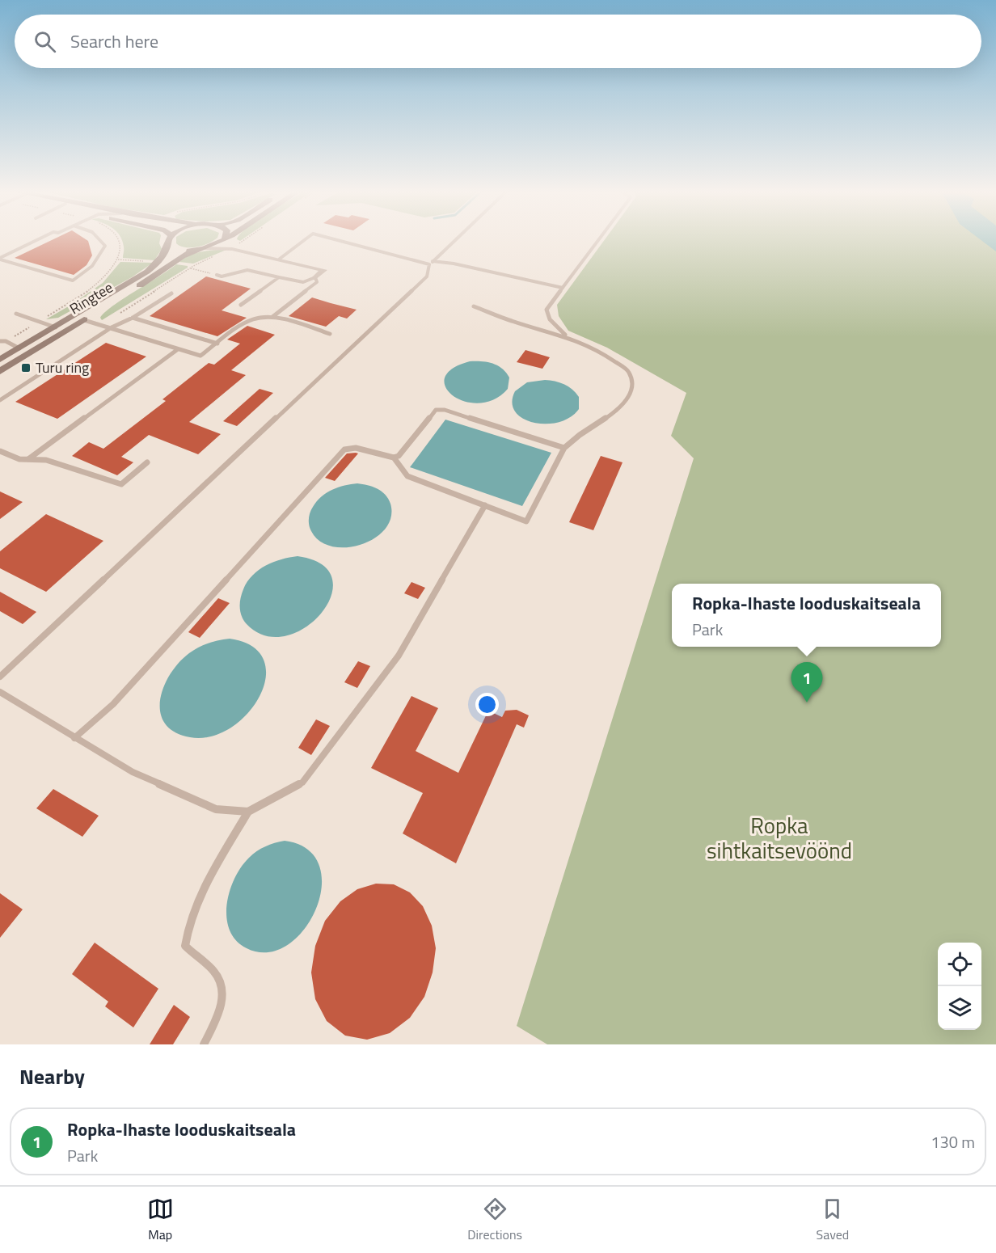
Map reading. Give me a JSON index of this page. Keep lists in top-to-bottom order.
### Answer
{
  "streets": {
    "main road": ["Ringtee"]
  },
  "parks": ["Ropka sihtkaitsevöönd"],
  "places": {
    "transit": ["Turu ring"]
  },
  "page": {
    "search": "Search here",
    "popup": ["Ropka-Ihaste looduskaitseala", "Park"],
    "pins": "1",
    "heading": "Nearby",
    "list": [
      {
        "mark": "1",
        "name": "Ropka-Ihaste looduskaitseala",
        "note": "Park",
        "value": "130 m"
      }
    ],
    "nav": ["Map", "Directions", "Saved"]
  }
}
